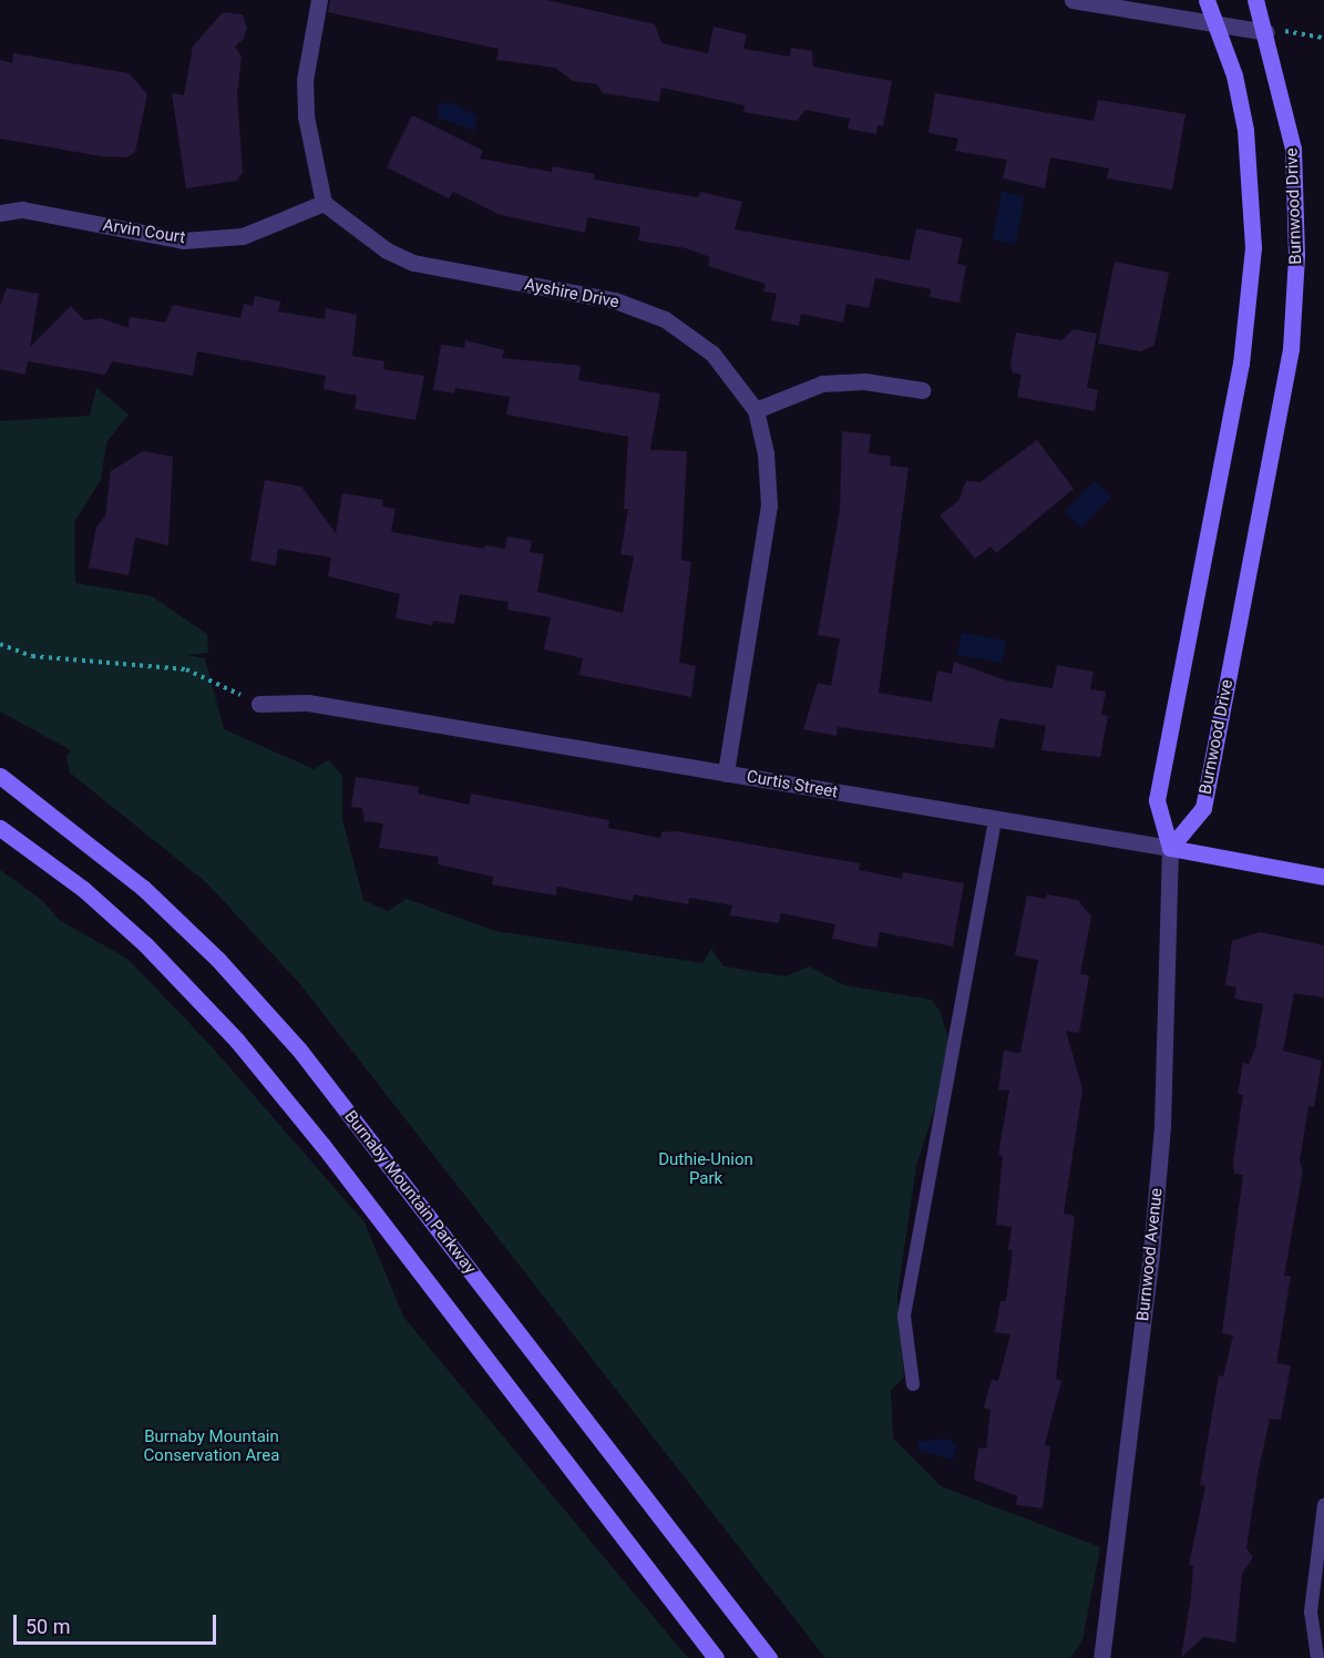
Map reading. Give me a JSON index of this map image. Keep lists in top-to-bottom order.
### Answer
{
  "streets": {
    "main road": ["Burnwood Drive", "Curtis Street", "Burnaby Mountain Parkway"],
    "street": ["Arvin Court", "Ayshire Drive", "Burnwood Avenue"]
  },
  "crossings": [
    ["Burnwood Drive", "Curtis Street"],
    ["Burnwood Drive", "Burnwood Avenue"],
    ["Arvin Court", "Ayshire Drive"],
    ["Ayshire Drive", "Curtis Street"],
    ["Curtis Street", "Burnwood Avenue"]
  ],
  "parks": ["Duthie-Union Park", "Burnaby Mountain Conservation Area"],
  "scale_bar": "50 m"
}
